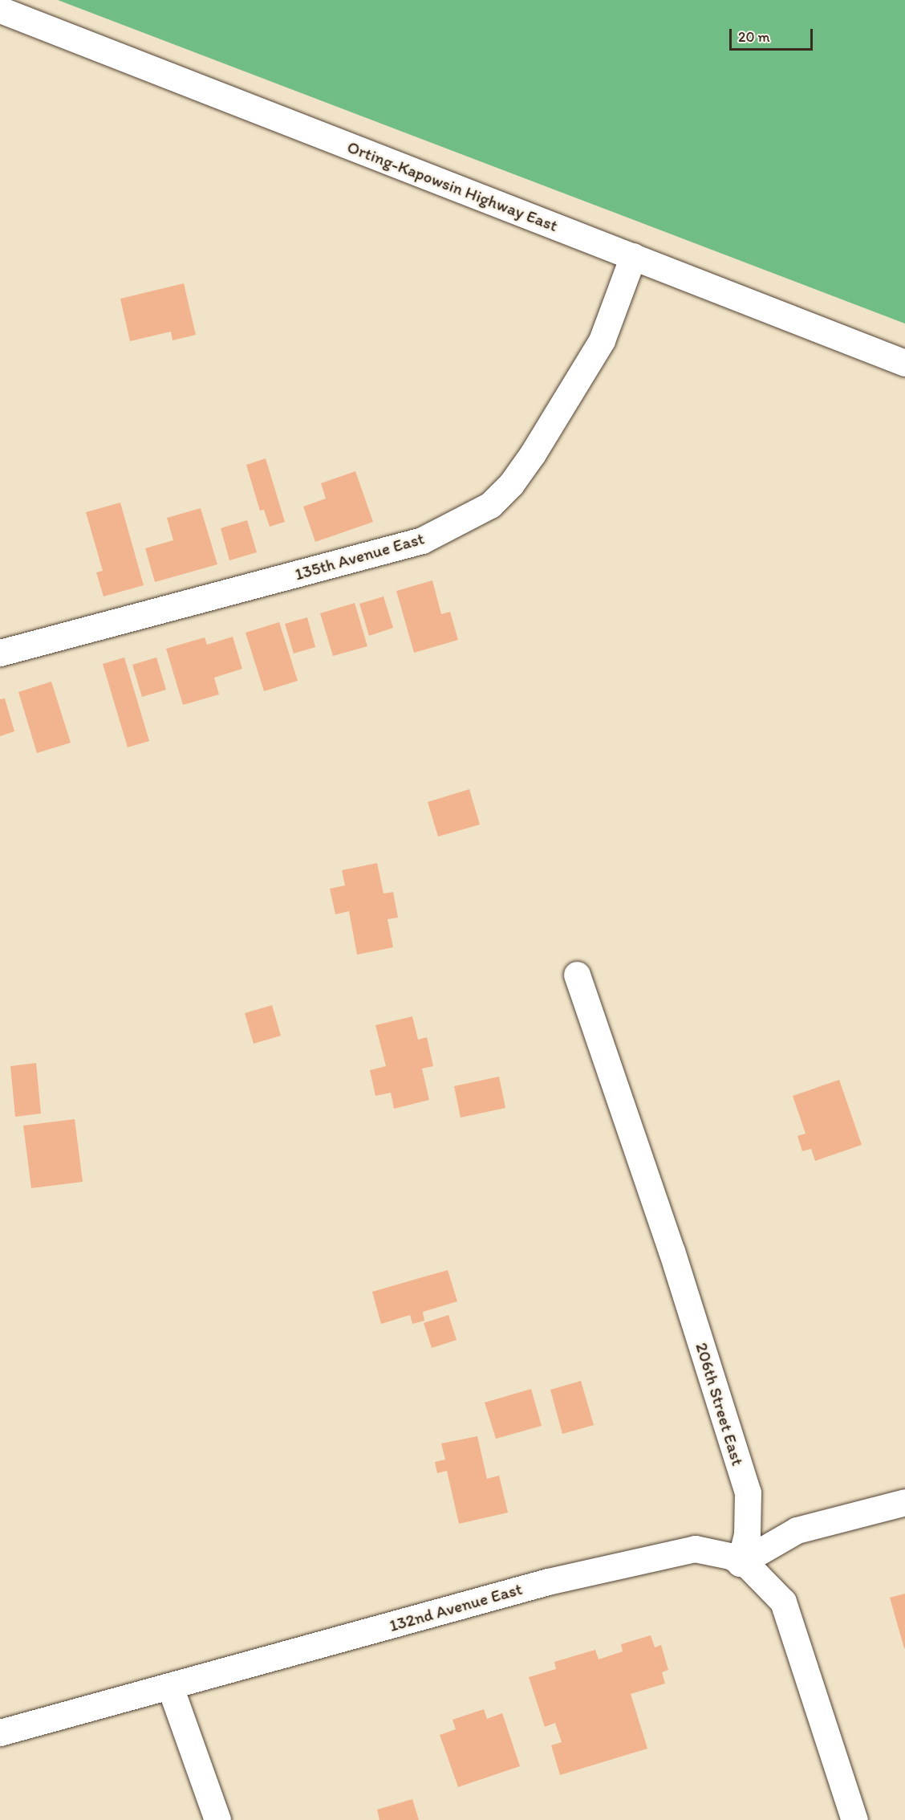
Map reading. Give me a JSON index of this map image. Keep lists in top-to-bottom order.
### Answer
{
  "streets": {
    "street": [
      "Orting-Kapowsin Highway East",
      "135th Avenue East",
      "206th Street East",
      "132nd Avenue East"
    ]
  },
  "crossings": [
    ["Orting-Kapowsin Highway East", "135th Avenue East"],
    ["206th Street East", "132nd Avenue East"]
  ],
  "scale_bar": "20 m"
}
